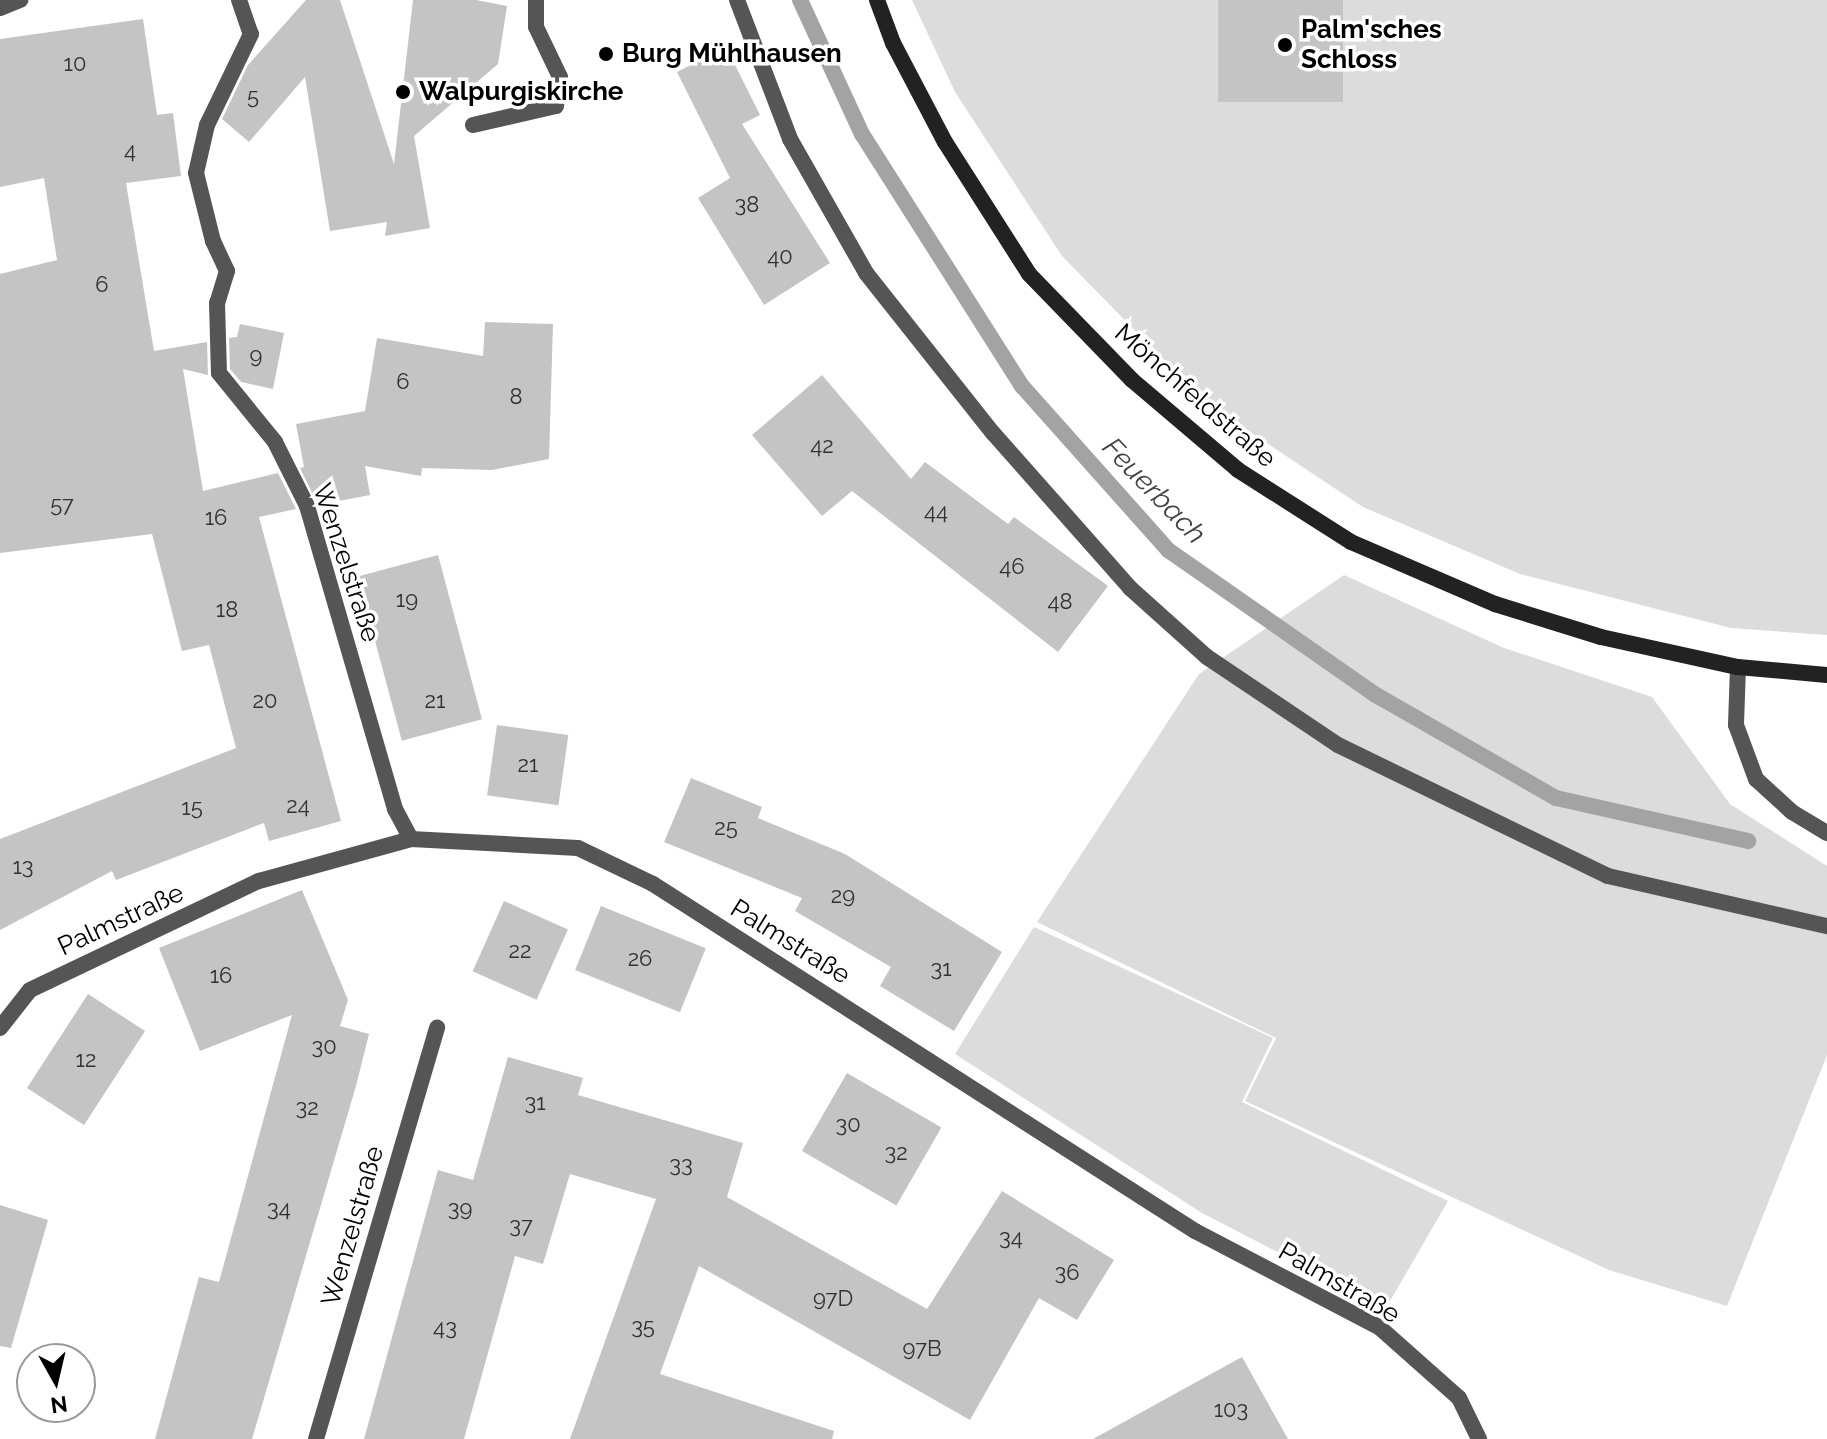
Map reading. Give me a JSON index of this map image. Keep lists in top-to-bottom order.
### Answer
{
  "streets": {
    "main road": ["Mönchfeldstraße"],
    "street": ["Wenzelstraße", "Palmstraße"]
  },
  "crossings": [
    ["Wenzelstraße", "Palmstraße"]
  ],
  "water": ["Feuerbach"],
  "places": ["Palm'sches Schloss", "Burg Mühlhausen", "Walpurgiskirche"],
  "house_numbers": [
    "10",
    "5",
    "4",
    "38",
    "40",
    "6",
    "9",
    "6",
    "8",
    "42",
    "57",
    "44",
    "16",
    "46",
    "19",
    "48",
    "18",
    "20",
    "21",
    "21",
    "24",
    "15",
    "25",
    "13",
    "29",
    "22",
    "26",
    "31",
    "16",
    "30",
    "12",
    "31",
    "32",
    "30",
    "32",
    "33",
    "34",
    "39",
    "37",
    "34",
    "36",
    "97D",
    "35",
    "43",
    "97B",
    "103"
  ],
  "north": "bottom"
}
